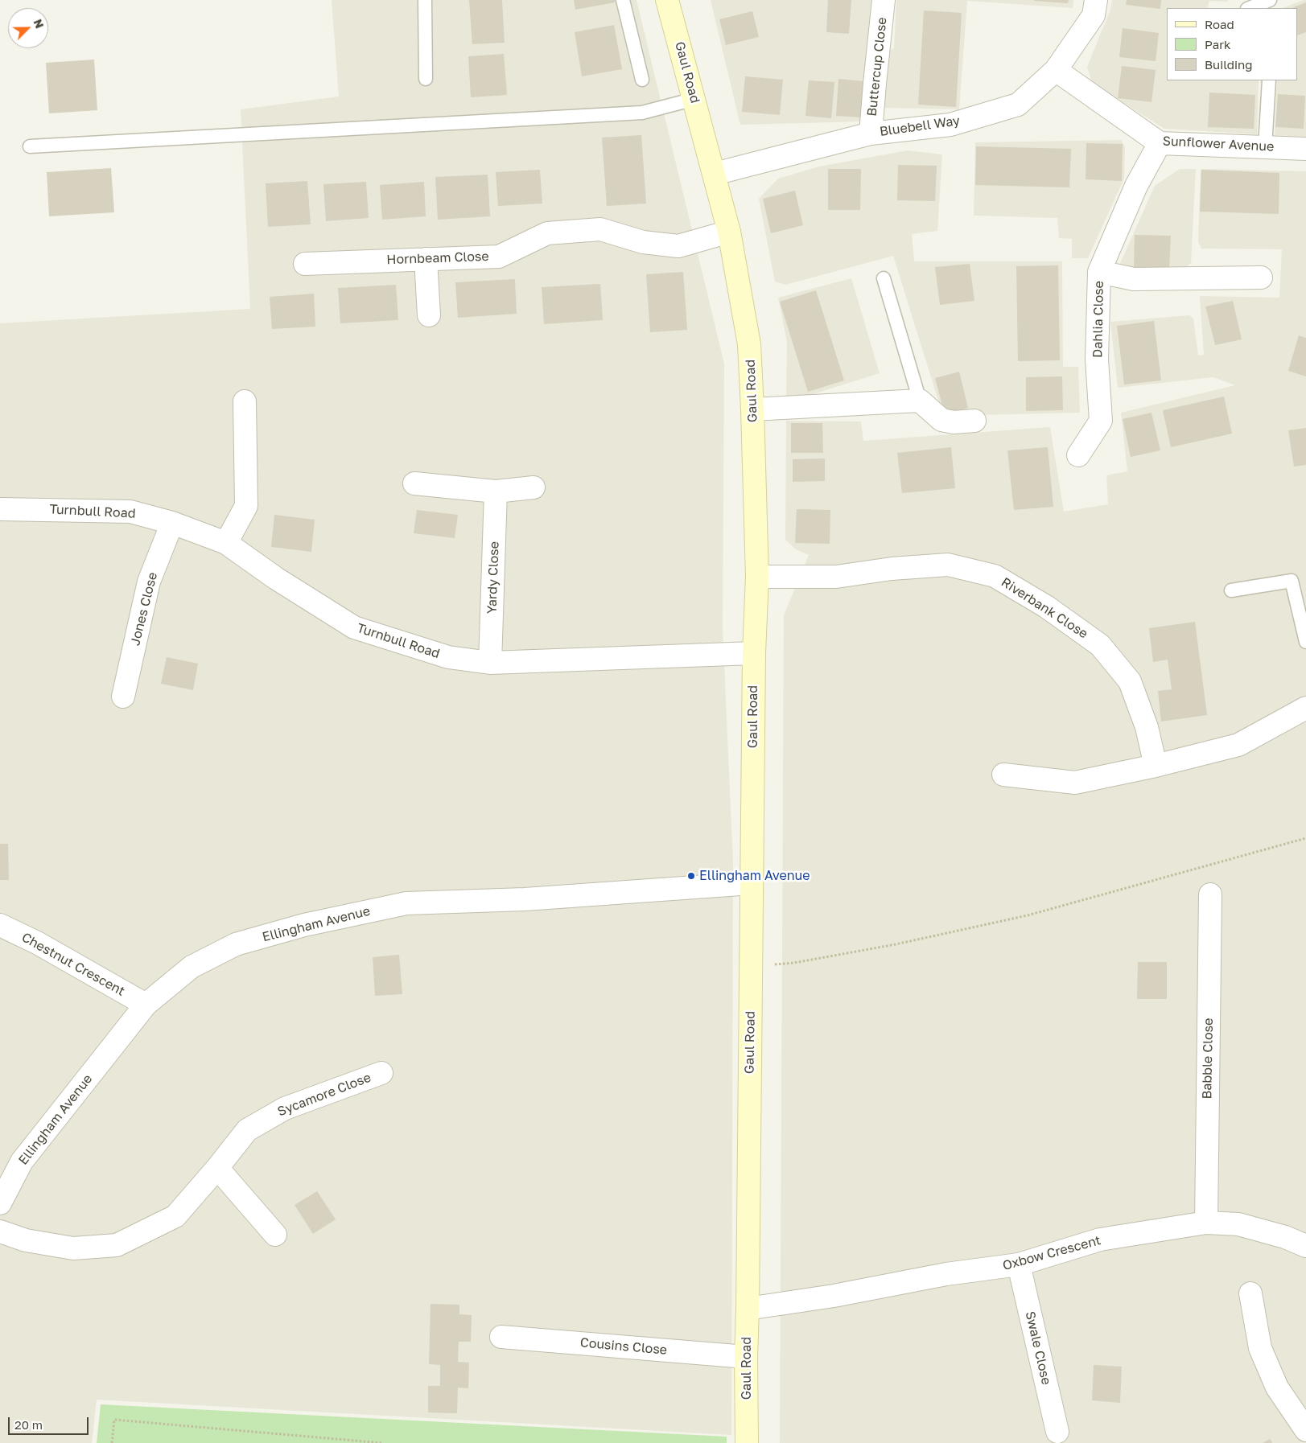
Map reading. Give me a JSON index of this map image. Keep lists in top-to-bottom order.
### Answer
{
  "streets": {
    "street": [
      "Buttercup Close",
      "Gaul Road",
      "Bluebell Way",
      "Sunflower Avenue",
      "Hornbeam Close",
      "Dahlia Close",
      "Turnbull Road",
      "Yardy Close",
      "Riverbank Close",
      "Jones Close",
      "Ellingham Avenue",
      "Chestnut Crescent",
      "Babble Close",
      "Sycamore Close",
      "Oxbow Crescent",
      "Cousins Close",
      "Swale Close"
    ]
  },
  "crossings": [
    ["Buttercup Close", "Bluebell Way"],
    ["Gaul Road", "Bluebell Way"],
    ["Gaul Road", "Hornbeam Close"],
    ["Gaul Road", "Turnbull Road"],
    ["Gaul Road", "Riverbank Close"],
    ["Gaul Road", "Ellingham Avenue"],
    ["Gaul Road", "Oxbow Crescent"],
    ["Gaul Road", "Cousins Close"],
    ["Bluebell Way", "Sunflower Avenue"],
    ["Sunflower Avenue", "Dahlia Close"],
    ["Turnbull Road", "Yardy Close"],
    ["Turnbull Road", "Jones Close"],
    ["Ellingham Avenue", "Chestnut Crescent"],
    ["Babble Close", "Oxbow Crescent"],
    ["Oxbow Crescent", "Swale Close"]
  ],
  "places": ["Ellingham Avenue"],
  "legend": ["Road", "Park", "Building"],
  "scale_bar": "20 m",
  "north": "top right"
}
